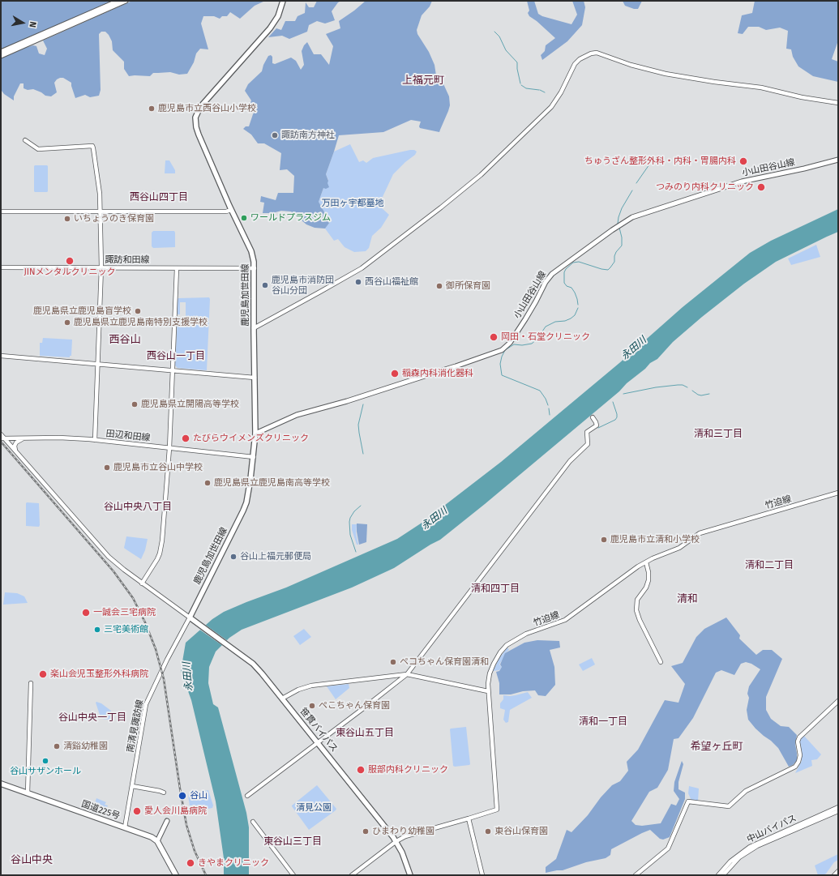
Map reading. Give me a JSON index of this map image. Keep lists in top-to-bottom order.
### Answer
{
  "streets": {
    "highway": ["国道225号"],
    "main road": ["小山田谷山線", "鹿児島加世田線", "笹貫バイパス"],
    "street": [
      "諏訪和田線",
      "田辺和田線",
      "竹迫線",
      "南清見諏訪線",
      "中山バイパス"
    ]
  },
  "crossings": [
    ["小山田谷山線", "鹿児島加世田線"],
    ["諏訪和田線", "鹿児島加世田線"],
    ["鹿児島加世田線", "田辺和田線"],
    ["鹿児島加世田線", "南清見諏訪線"],
    ["鹿児島加世田線", "笹貫バイパス"],
    ["竹迫線", "笹貫バイパス"],
    ["南清見諏訪線", "笹貫バイパス"],
    ["南清見諏訪線", "国道225号"]
  ],
  "districts": [
    "上福元町",
    "西谷山四丁目",
    "西谷山",
    "西谷山一丁目",
    "清和三丁目",
    "谷山中央八丁目",
    "清和二丁目",
    "清和四丁目",
    "清和",
    "谷山中央一丁目",
    "清和一丁目",
    "東谷山五丁目",
    "希望ヶ丘町",
    "東谷山三丁目",
    "谷山中央"
  ],
  "water": ["永田川"],
  "parks": ["万田ヶ宇都墓地", "清見公園"],
  "places": [
    "鹿児島市立西谷山小学校",
    "諏訪南方神社",
    "ちゅうざん整形外科・内科・胃腸内科",
    "つみのり内科クリニック",
    "ワールドプラスジム",
    "いちょうのき保育園",
    "JINメンタルクリニック",
    "西谷山福祉館",
    "鹿児島市消防団 谷山分団",
    "御所保育園",
    "鹿児島県立鹿児島盲学校",
    "鹿児島県立鹿児島南特別支援学校",
    "岡田・石堂クリニック",
    "稲森内科消化器科",
    "鹿児島県立開陽高等学校",
    "たびらウイメンズクリニック",
    "鹿児島市立谷山中学校",
    "鹿児島県立鹿児島南高等学校",
    "鹿児島市立清和小学校",
    "谷山上福元郵便局",
    "一誠会三宅病院",
    "三宅美術館",
    "ペコちゃん保育園清和",
    "楽山会児玉整形外科病院",
    "ぺこちゃん保育園",
    "清谿幼稚園",
    "谷山サザンホール",
    "服部内科クリニック",
    "谷山",
    "愛人会川島病院",
    "ひまわり幼稚園",
    "東谷山保育園",
    "きやまクリニック"
  ],
  "north": "right"
}
